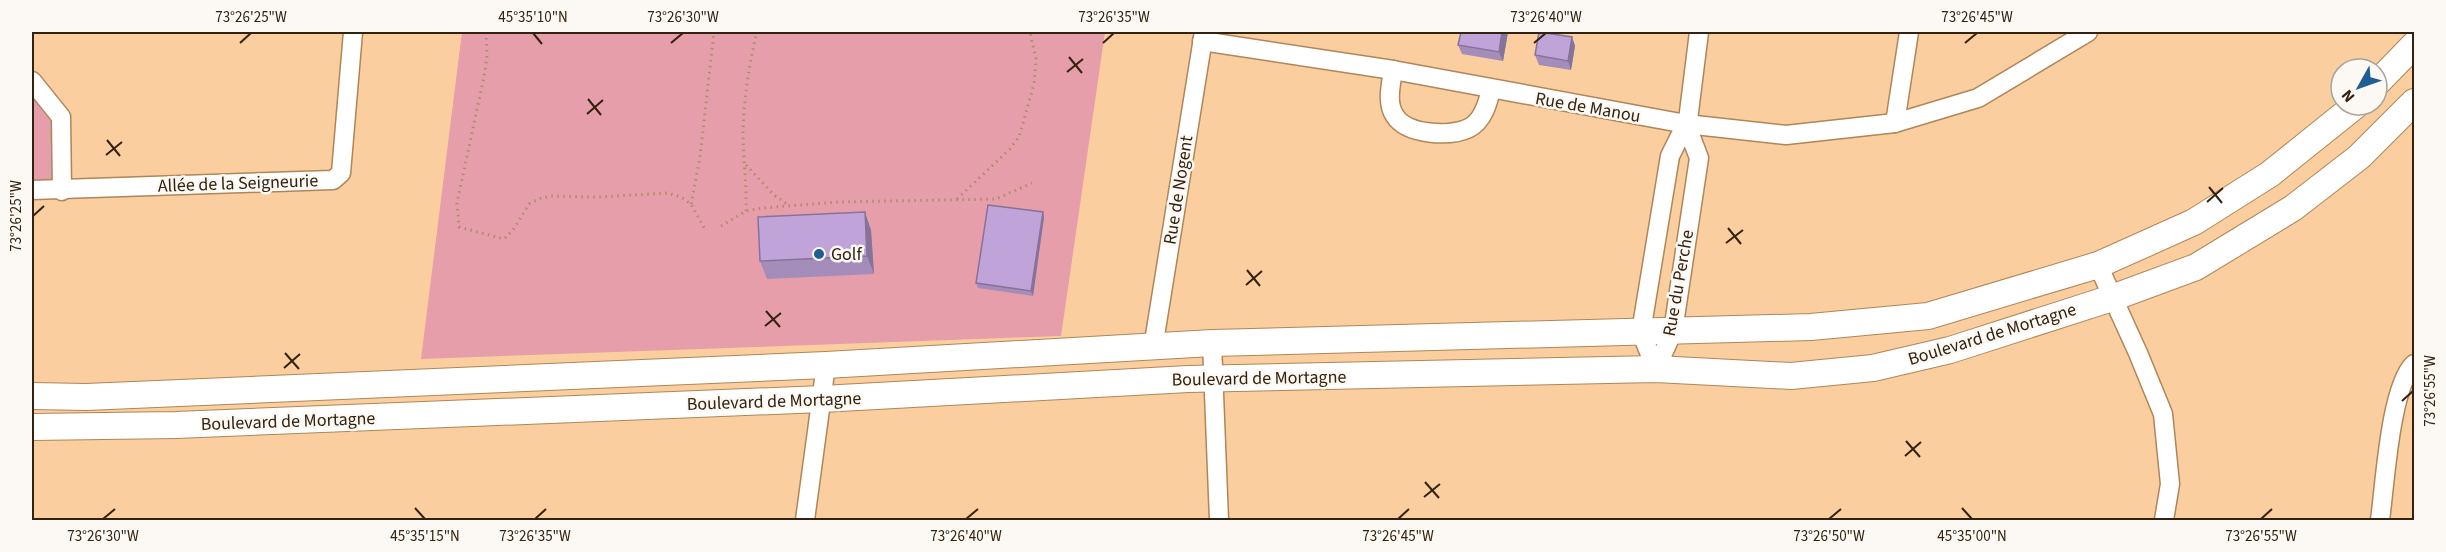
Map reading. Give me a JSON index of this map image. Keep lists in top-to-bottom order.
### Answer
{
  "streets": {
    "main road": ["Boulevard de Mortagne"],
    "street": [
      "Rue de Manou",
      "Allée de la Seigneurie",
      "Rue de Nogent",
      "Rue du Perche"
    ]
  },
  "crossings": [
    ["Rue de Manou", "Rue de Nogent"],
    ["Rue de Manou", "Rue du Perche"],
    ["Rue de Nogent", "Boulevard de Mortagne"],
    ["Rue du Perche", "Boulevard de Mortagne"]
  ],
  "places": ["Golf"],
  "north": "bottom left",
  "coordinates": [
    "73°26'25\"W",
    "45°35'10\"N",
    "73°26'30\"W",
    "73°26'35\"W",
    "73°26'40\"W",
    "73°26'45\"W",
    "73°26'55\"W",
    "45°35'15\"N",
    "73°26'50\"W",
    "45°35'00\"N"
  ]
}
